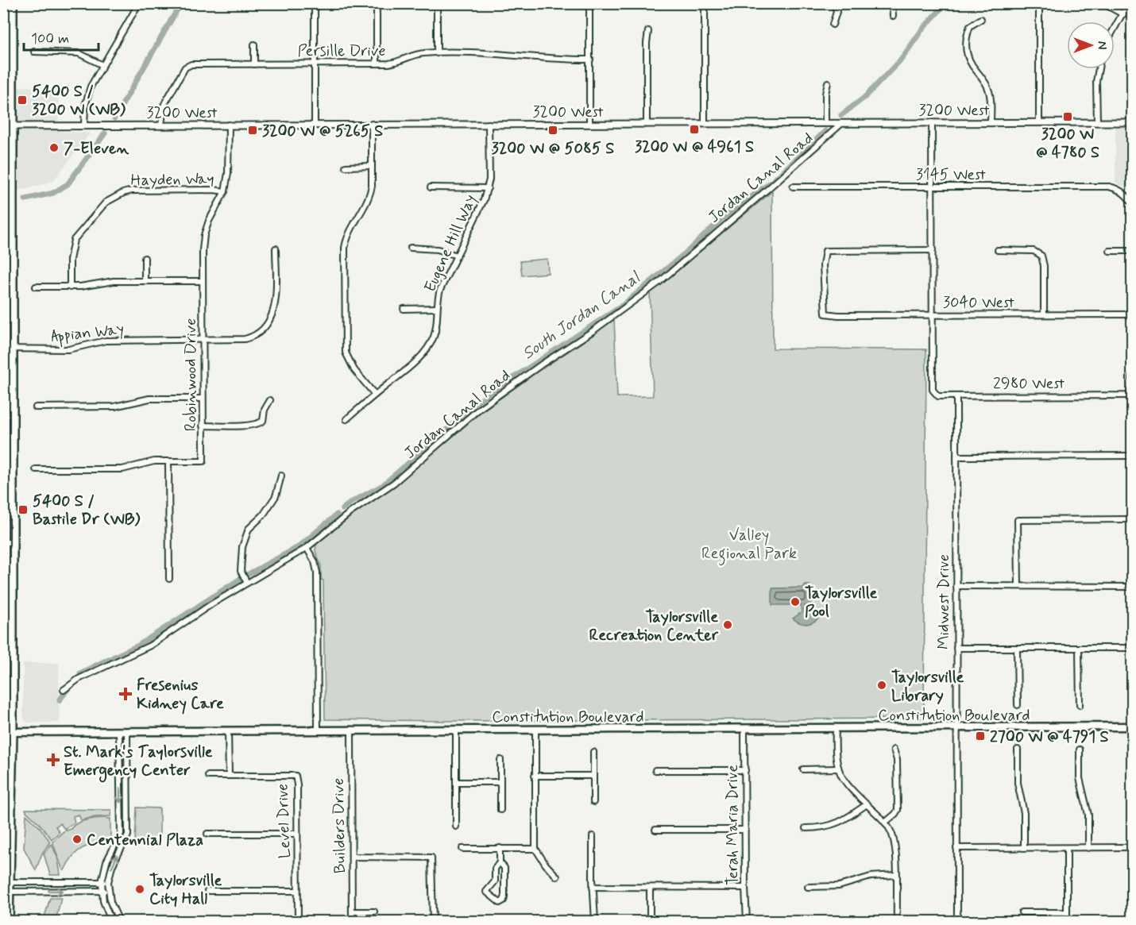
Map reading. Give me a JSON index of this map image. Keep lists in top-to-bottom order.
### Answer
{
  "streets": {
    "main road": ["Constitution Boulevard"],
    "street": [
      "Persille Drive",
      "3200 West",
      "3145 West",
      "Jordan Canal Road",
      "Hayden Way",
      "Eugene Hill Way",
      "3040 West",
      "Appian Way",
      "Robinwood Drive",
      "2980 West",
      "Midwest Drive",
      "Level Drive",
      "Terah Maria Drive",
      "Builders Drive"
    ]
  },
  "crossings": [
    ["Persille Drive", "3200 West"],
    ["3200 West", "Jordan Canal Road"],
    ["3200 West", "Eugene Hill Way"],
    ["3200 West", "Robinwood Drive"],
    ["Hayden Way", "Robinwood Drive"],
    ["3040 West", "2980 West"],
    ["Appian Way", "Robinwood Drive"],
    ["2980 West", "Midwest Drive"],
    ["Midwest Drive", "Constitution Boulevard"],
    ["Constitution Boulevard", "Terah Maria Drive"],
    ["Constitution Boulevard", "Builders Drive"]
  ],
  "water": ["South Jordan Canal"],
  "parks": ["Valley Regional Park"],
  "places": {
    "transit": [
      "5400 S / 3200 W (WB)",
      "3200 W @ 4780 S",
      "3200 W @ 4961 S",
      "3200 W @ 5265 S",
      "3200 W @ 5085 S",
      "5400 S / Bastile Dr (WB)",
      "2700 W @ 4791 S"
    ],
    "other": [
      "7-Eleven",
      "Taylorsville Pool",
      "Taylorsville Recreation Center",
      "Taylorsville Library",
      "Centennial Plaza",
      "Taylorsville City Hall"
    ],
    "health": ["Fresenius Kidney Care", "St. Mark's Taylorsville Emergency Center"]
  },
  "scale_bar": "100 m",
  "north": "right"
}
